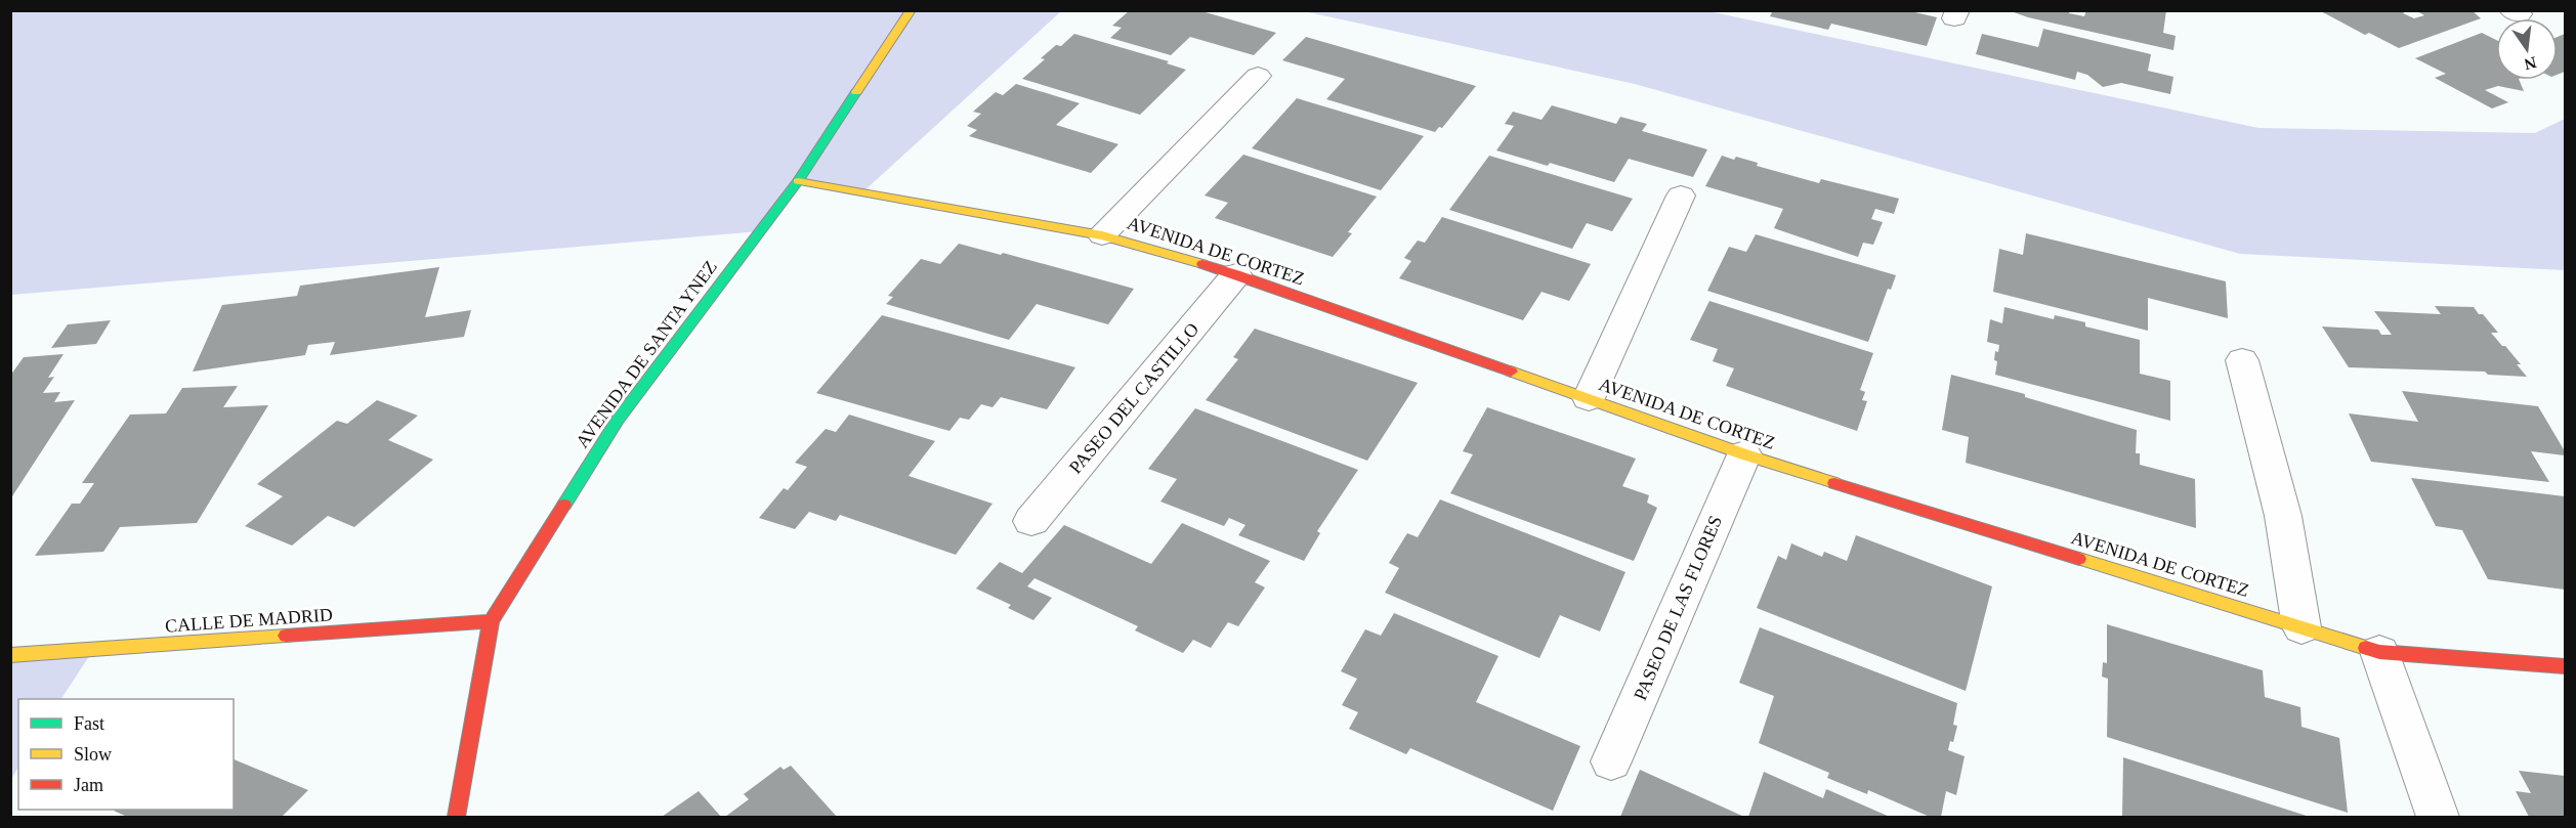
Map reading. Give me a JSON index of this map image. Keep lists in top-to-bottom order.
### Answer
{
  "streets": {
    "street": [
      "AVENIDA DE CORTEZ",
      "AVENIDA DE SANTA YNEZ",
      "PASEO DEL CASTILLO",
      "PASEO DE LAS FLORES",
      "CALLE DE MADRID"
    ]
  },
  "crossings": [
    ["AVENIDA DE CORTEZ", "AVENIDA DE SANTA YNEZ"],
    ["AVENIDA DE CORTEZ", "PASEO DEL CASTILLO"],
    ["AVENIDA DE CORTEZ", "PASEO DE LAS FLORES"],
    ["AVENIDA DE SANTA YNEZ", "CALLE DE MADRID"]
  ],
  "legend": ["Fast", "Slow", "Jam"],
  "north": "bottom"
}
